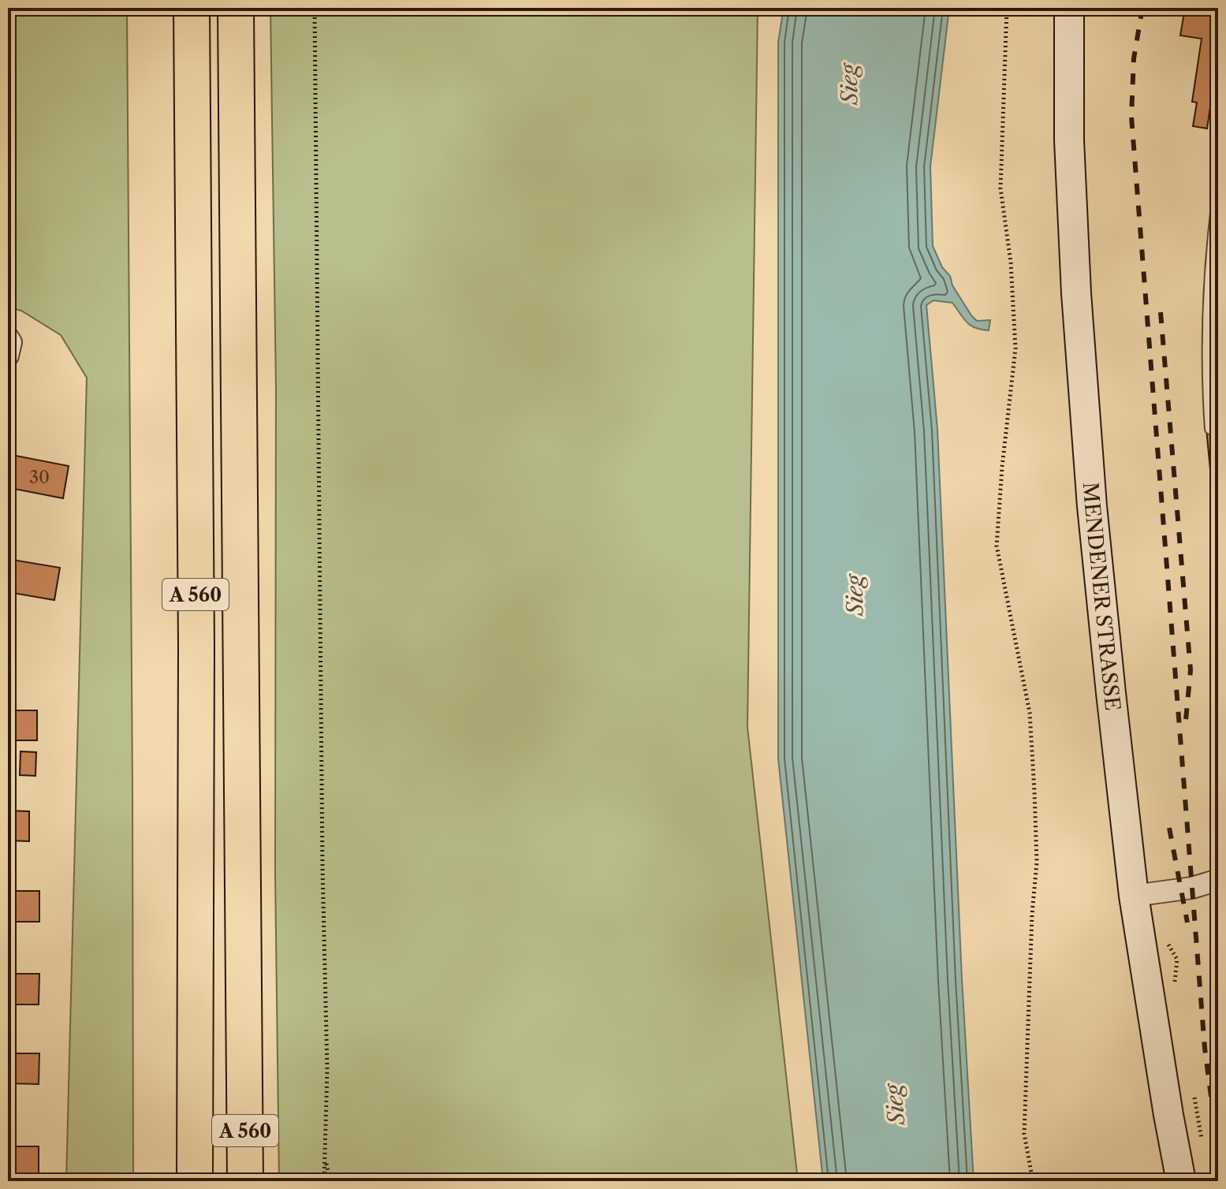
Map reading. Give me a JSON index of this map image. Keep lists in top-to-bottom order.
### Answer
{
  "streets": {
    "highway": ["A 560"],
    "street": ["MENDENER STRASSE"]
  },
  "water": ["Sieg"],
  "house_numbers": ["30"]
}
